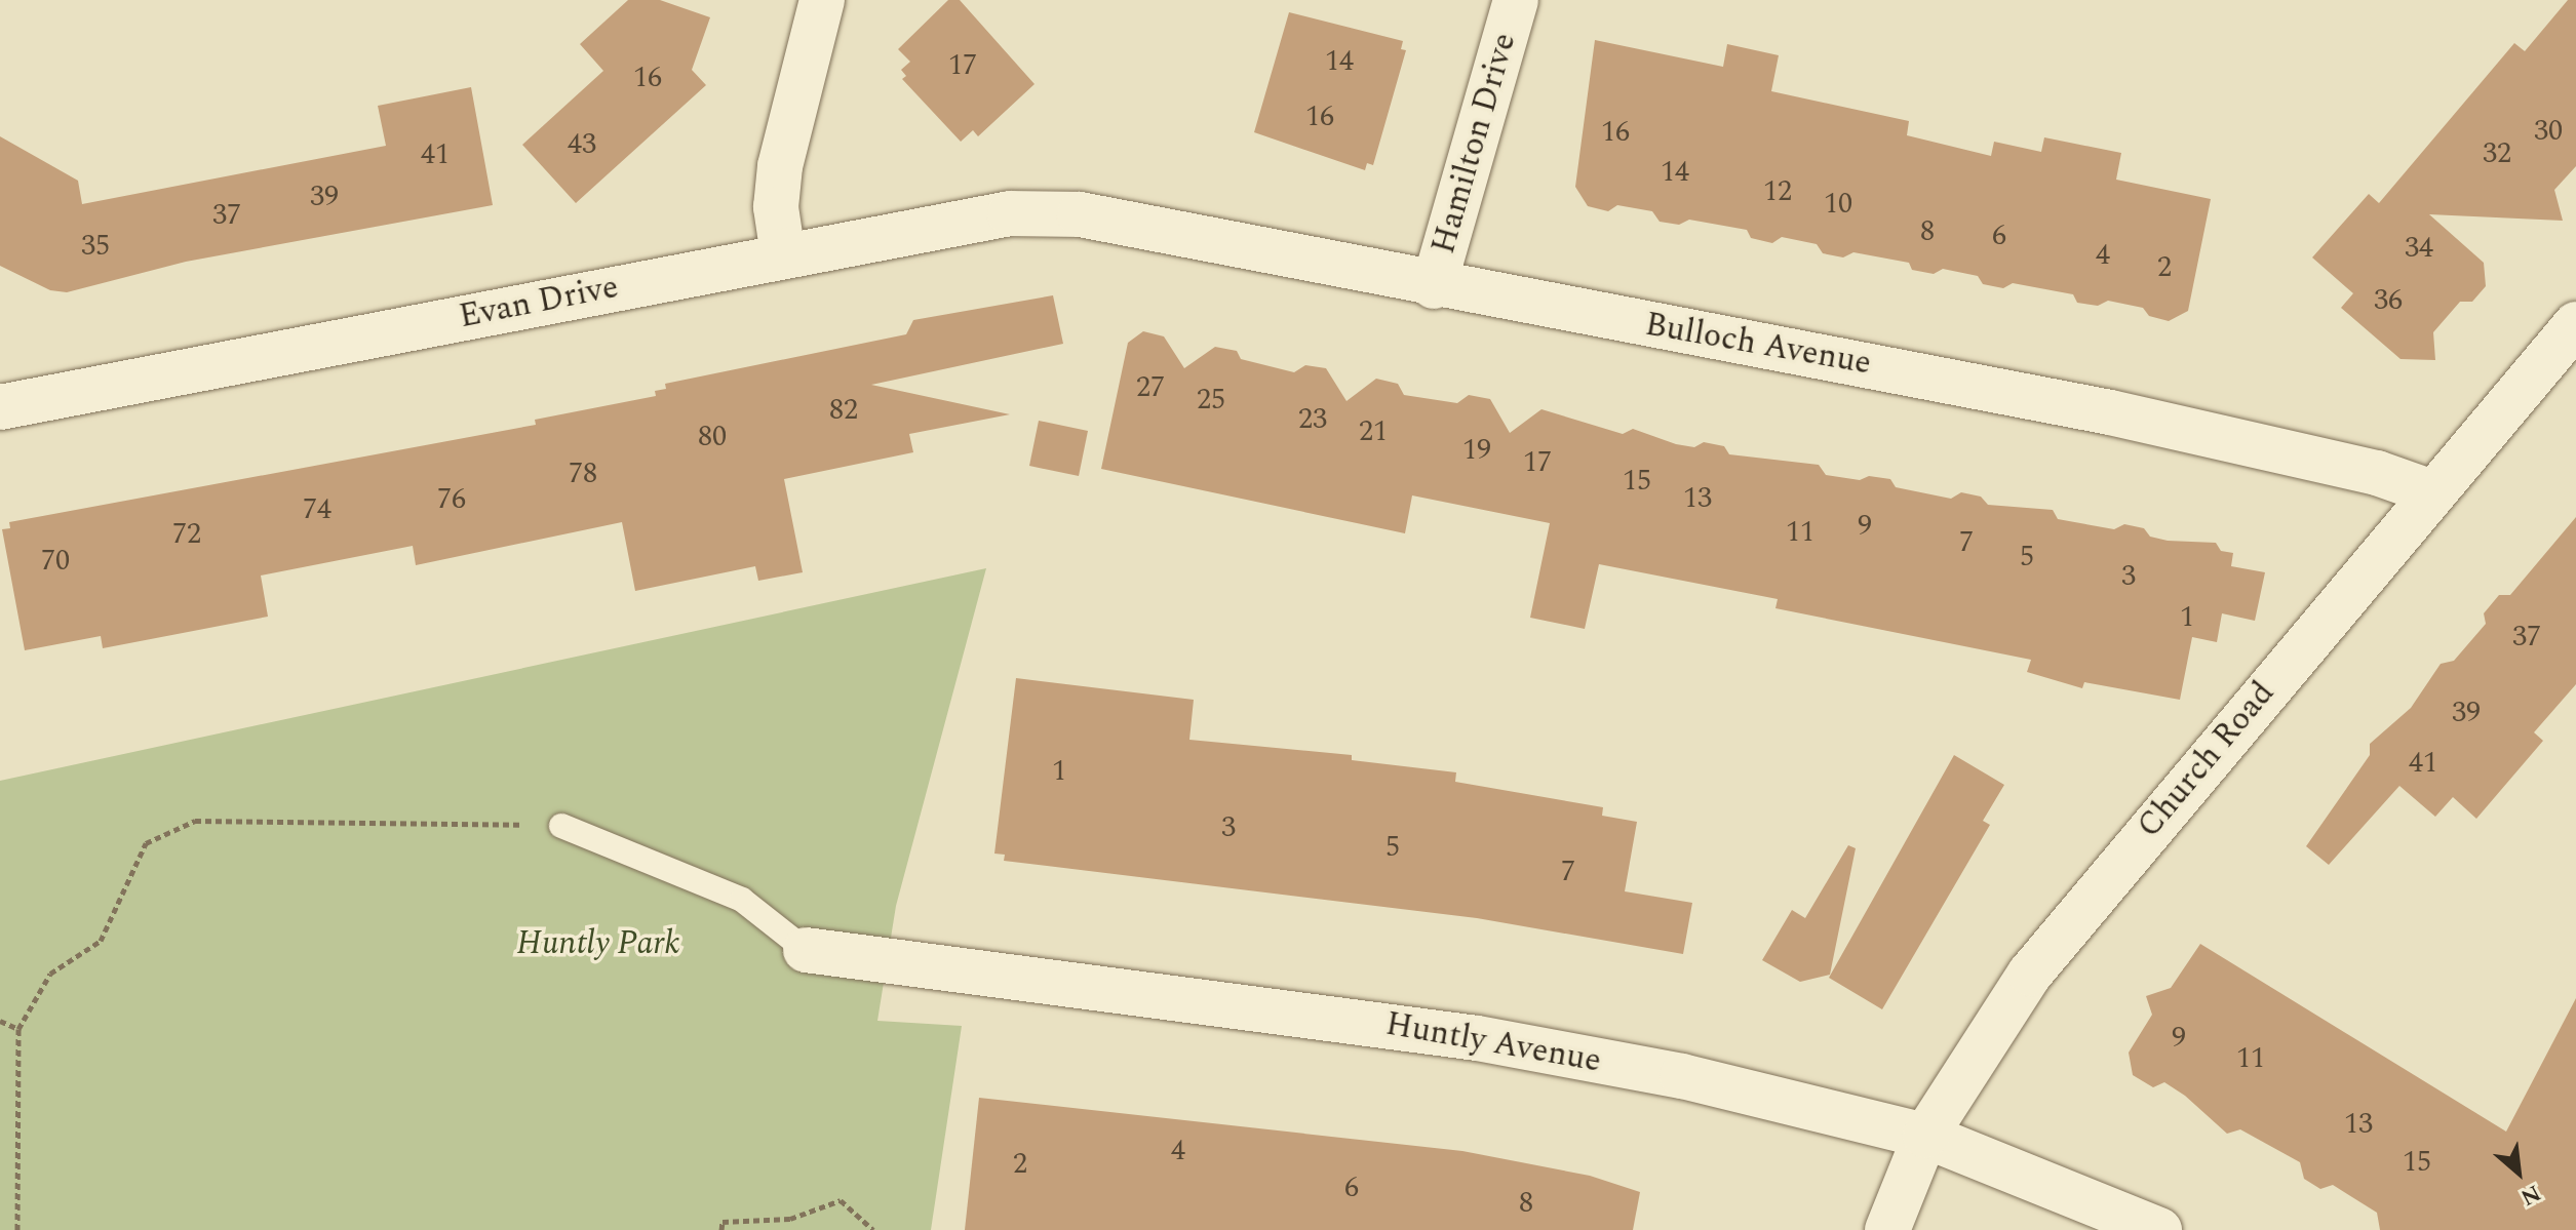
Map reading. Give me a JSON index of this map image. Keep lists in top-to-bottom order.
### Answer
{
  "streets": {
    "street": [
      "Hamilton Drive",
      "Evan Drive",
      "Bulloch Avenue",
      "Church Road",
      "Huntly Avenue"
    ]
  },
  "crossings": [
    ["Hamilton Drive", "Bulloch Avenue"],
    ["Evan Drive", "Bulloch Avenue"],
    ["Bulloch Avenue", "Church Road"],
    ["Church Road", "Huntly Avenue"]
  ],
  "parks": ["Huntly Park"],
  "house_numbers": [
    "14",
    "17",
    "16",
    "16",
    "30",
    "16",
    "43",
    "32",
    "41",
    "14",
    "12",
    "39",
    "10",
    "37",
    "8",
    "6",
    "35",
    "34",
    "4",
    "2",
    "36",
    "27",
    "25",
    "82",
    "23",
    "21",
    "80",
    "19",
    "17",
    "78",
    "15",
    "13",
    "76",
    "74",
    "9",
    "11",
    "72",
    "7",
    "5",
    "70",
    "3",
    "1",
    "37",
    "39",
    "41",
    "1",
    "3",
    "5",
    "7",
    "9",
    "11",
    "13",
    "4",
    "15",
    "2",
    "6",
    "8"
  ],
  "north": "bottom right"
}
